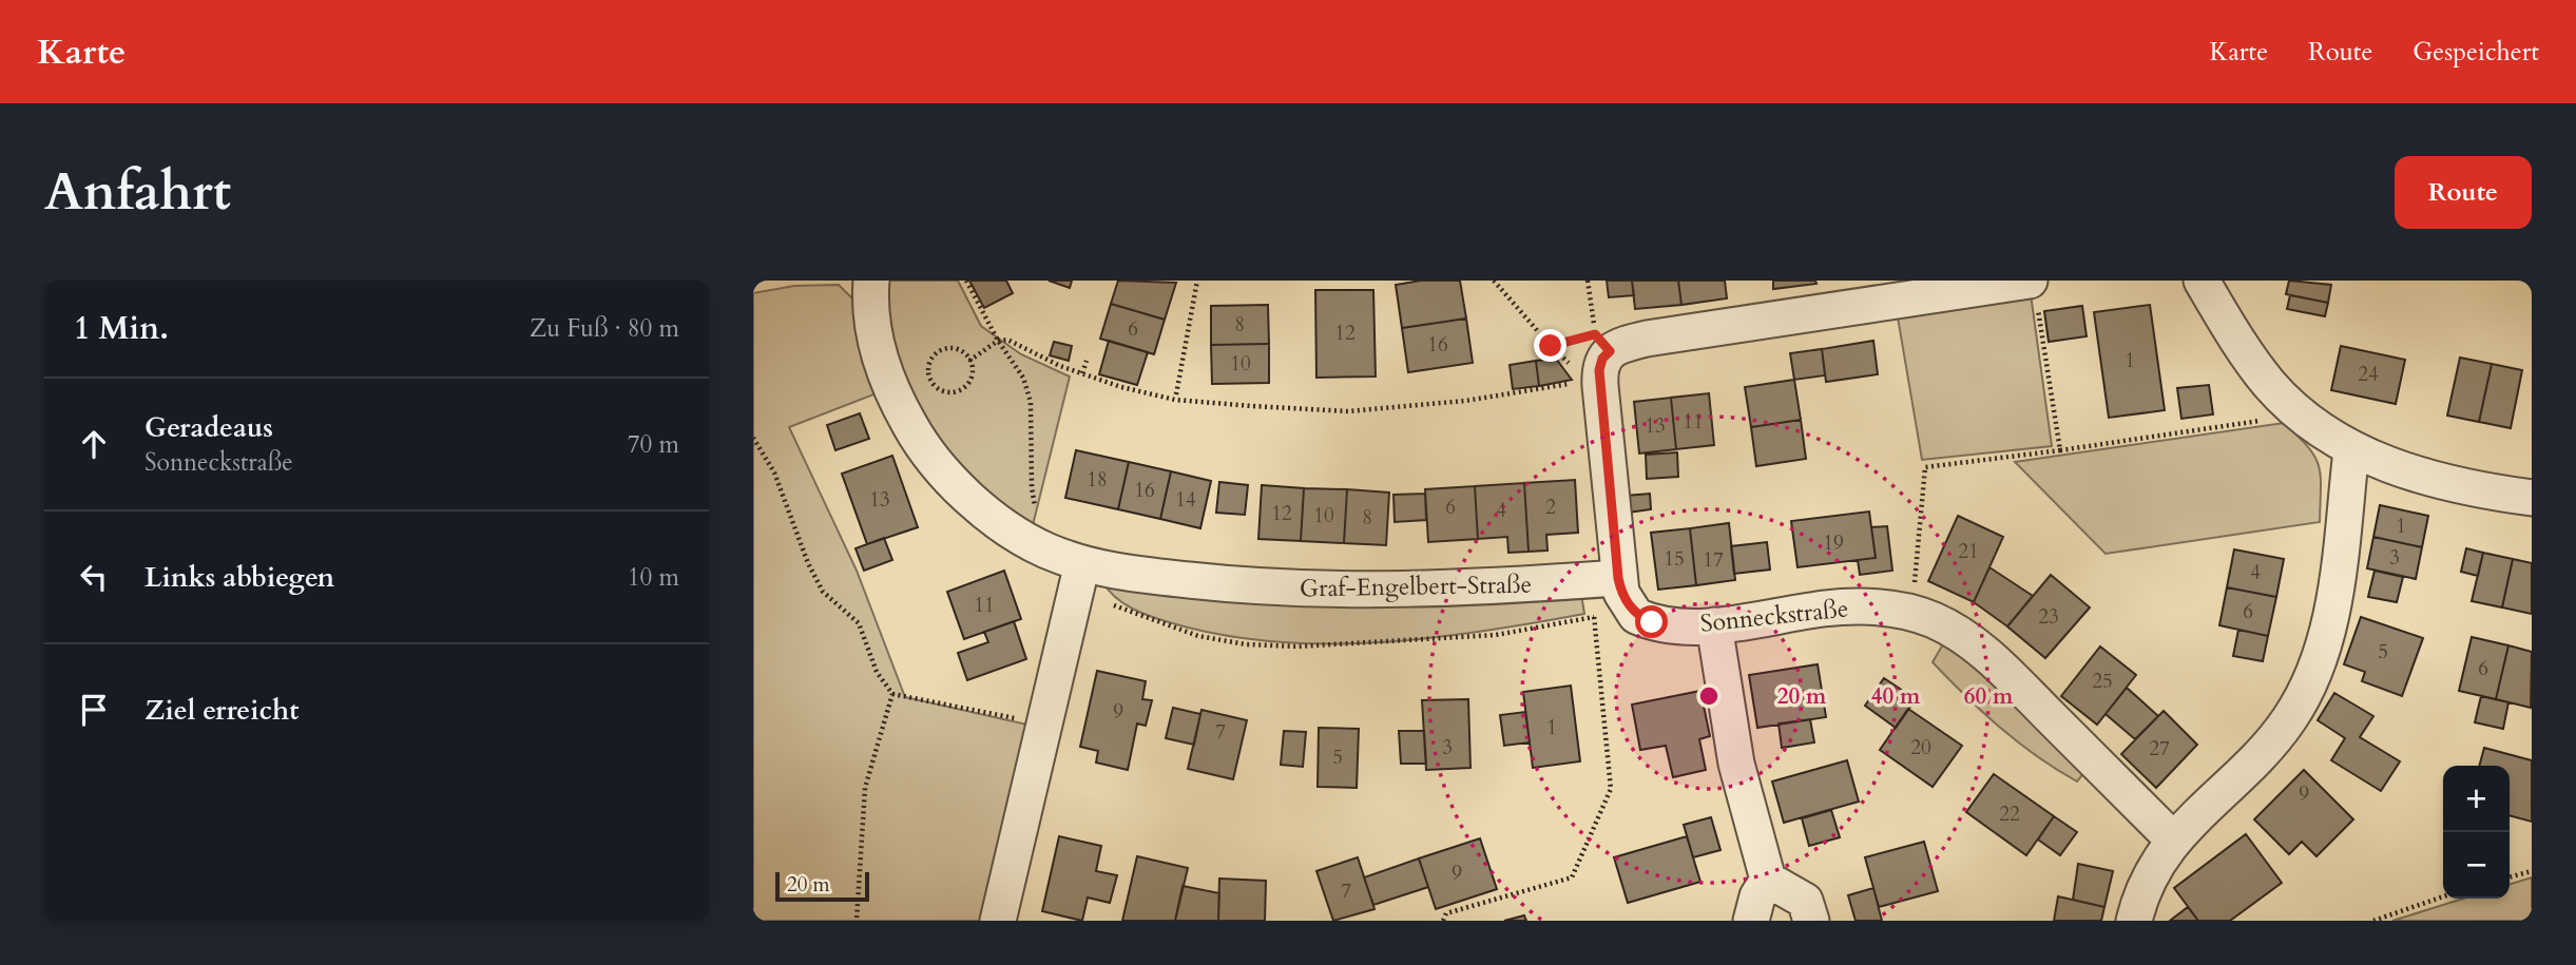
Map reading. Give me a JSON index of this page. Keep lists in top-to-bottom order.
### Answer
{
  "streets": {
    "street": ["Graf-Engelbert-Straße", "Sonneckstraße"]
  },
  "crossings": [
    ["Graf-Engelbert-Straße", "Sonneckstraße"]
  ],
  "house_numbers": [
    "8",
    "6",
    "12",
    "16",
    "1",
    "10",
    "24",
    "11",
    "13",
    "18",
    "16",
    "13",
    "14",
    "6",
    "2",
    "4",
    "12",
    "10",
    "8",
    "1",
    "19",
    "21",
    "3",
    "15",
    "17",
    "4",
    "11",
    "6",
    "23",
    "5",
    "6",
    "25",
    "9",
    "1",
    "7",
    "3",
    "20",
    "27",
    "5",
    "9",
    "22",
    "9",
    "7"
  ],
  "scale_bar": "20 m",
  "page": {
    "header": "Karte",
    "nav": ["Karte", "Route", "Gespeichert"],
    "buttons": "Route",
    "title": "Anfahrt",
    "heading": ["1 Min.", "Zu Fuß · 80 m"],
    "list": [
      ["Geradeaus", "Sonneckstraße", "70 m"],
      ["Links abbiegen", "10 m"],
      "Ziel erreicht"
    ],
    "map_buttons": ["+", "−"],
    "scale": "20 m"
  },
  "rings": ["20 m", "40 m", "60 m"]
}
